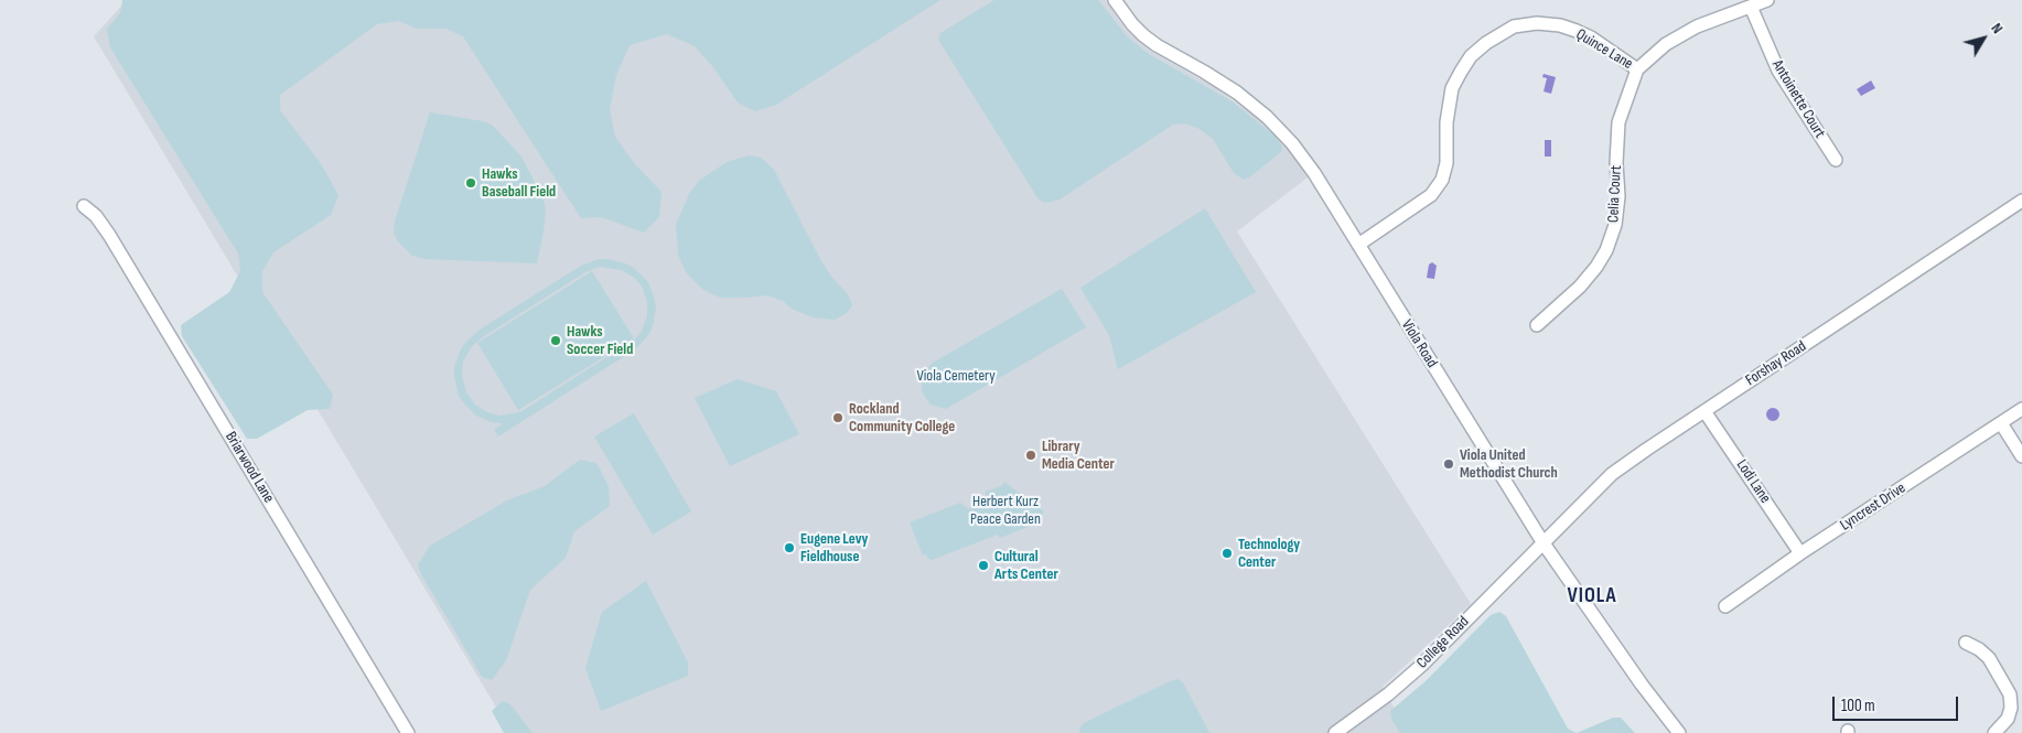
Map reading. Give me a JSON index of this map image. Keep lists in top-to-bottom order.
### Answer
{
  "streets": {
    "street": [
      "Quince Lane",
      "Antoinette Court",
      "Celia Court",
      "Viola Road",
      "Forshay Road",
      "Briarwood Lane",
      "Lodi Lane",
      "Lyncrest Drive",
      "College Road"
    ]
  },
  "crossings": [
    ["Quince Lane", "Antoinette Court"],
    ["Quince Lane", "Celia Court"],
    ["Quince Lane", "Viola Road"],
    ["Viola Road", "Forshay Road"],
    ["Viola Road", "College Road"],
    ["Forshay Road", "Lodi Lane"],
    ["Forshay Road", "College Road"],
    ["Lodi Lane", "Lyncrest Drive"]
  ],
  "districts": ["VIOLA"],
  "parks": ["Viola Cemetery", "Herbert Kurz Peace Garden"],
  "places": [
    "Hawks Baseball Field",
    "Hawks Soccer Field",
    "Rockland Community College",
    "Library Media Center",
    "Viola United Methodist Church",
    "Eugene Levy Fieldhouse",
    "Technology Center",
    "Cultural Arts Center"
  ],
  "scale_bar": "100 m",
  "north": "top right"
}
